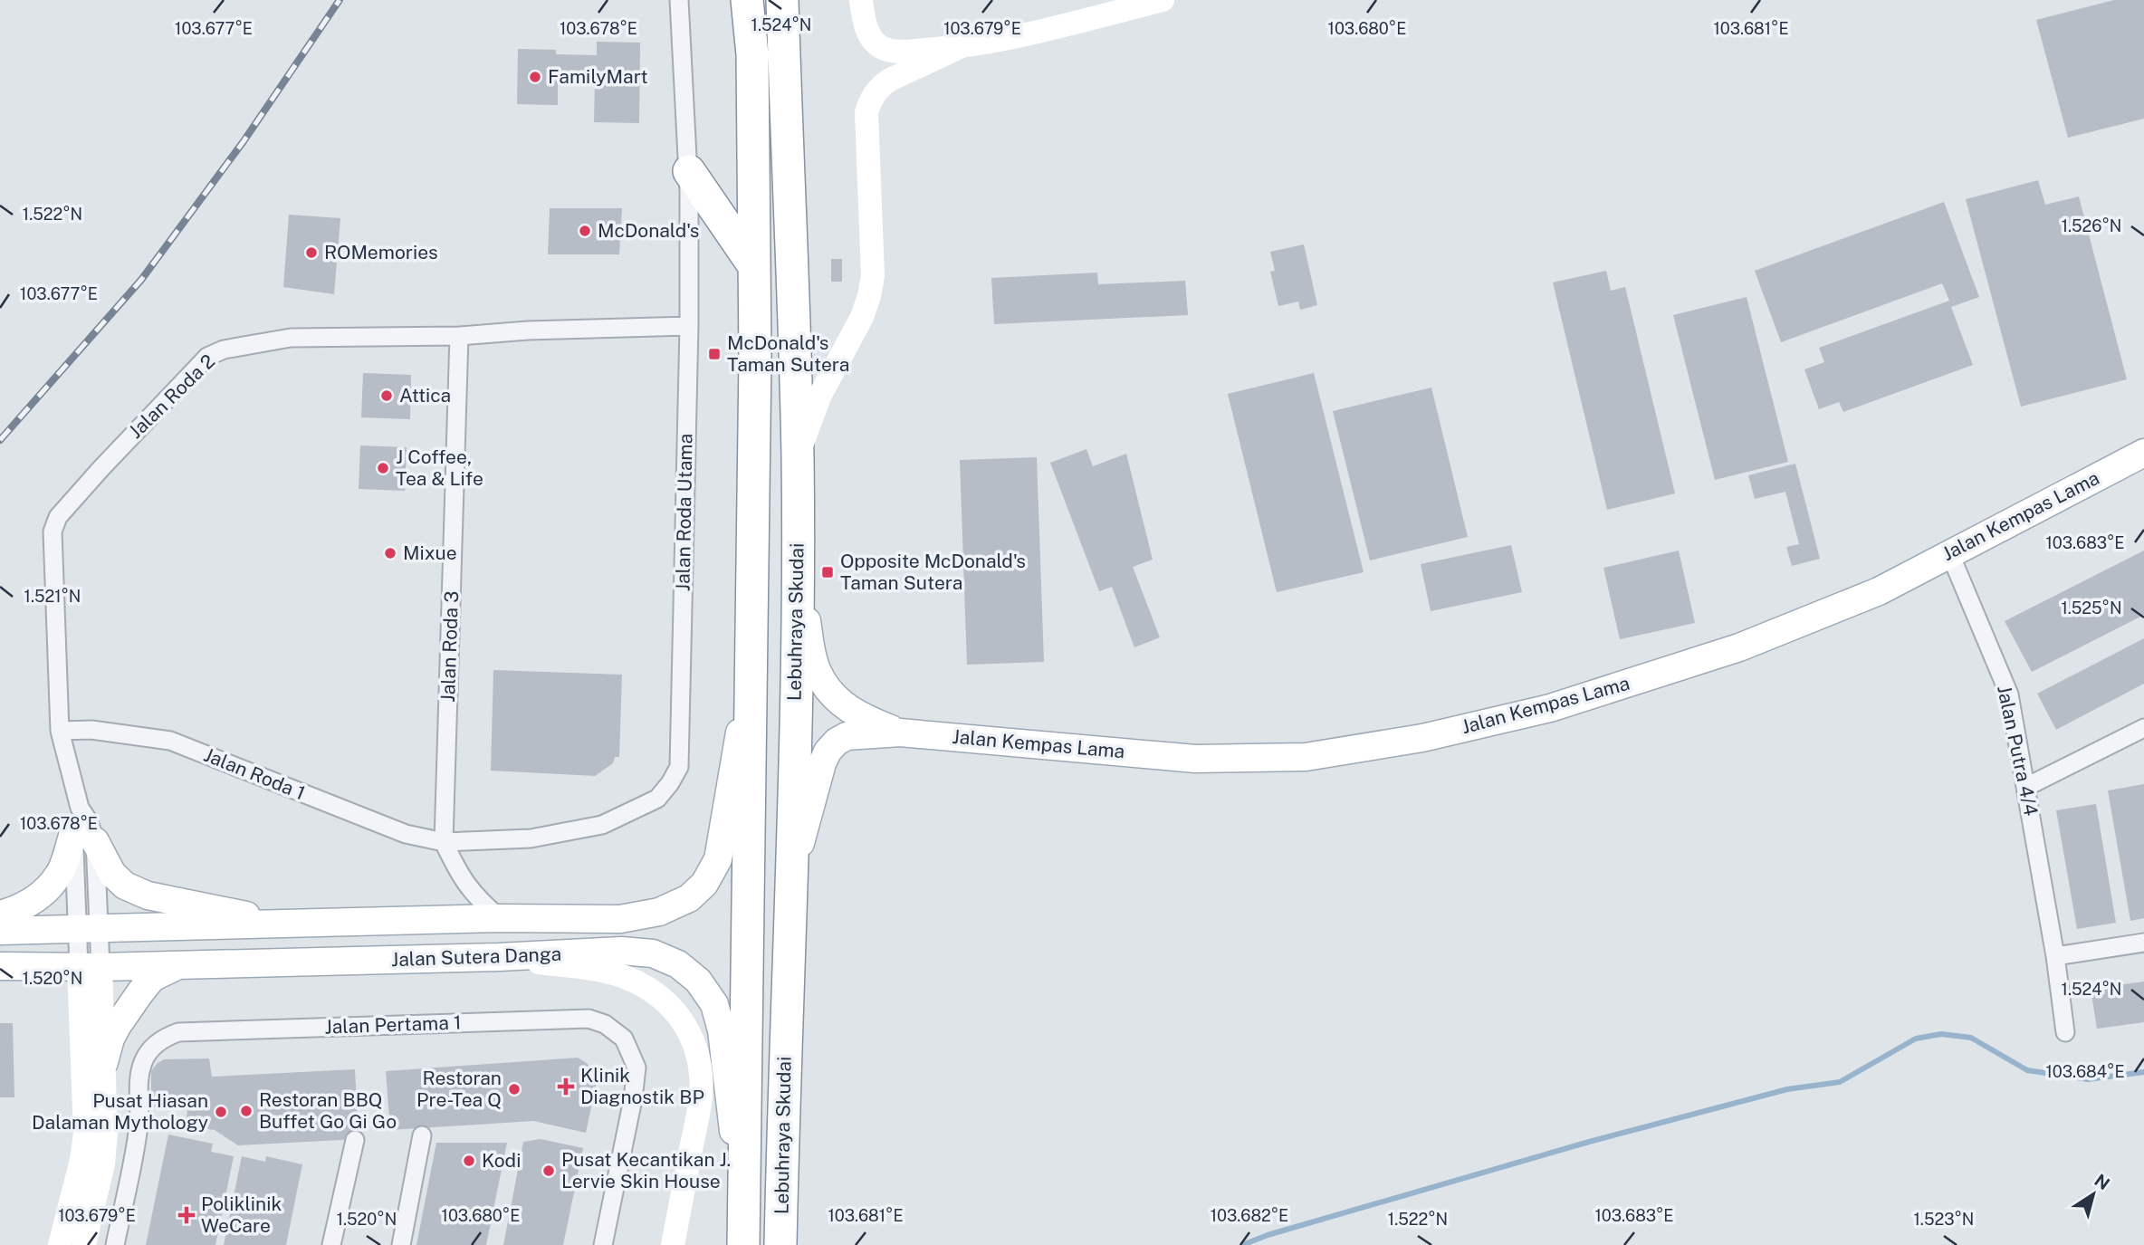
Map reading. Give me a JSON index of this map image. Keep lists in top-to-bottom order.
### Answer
{
  "streets": {
    "highway": ["Lebuhraya Skudai"],
    "main road": ["Jalan Kempas Lama", "Jalan Sutera Danga"],
    "street": [
      "Jalan Roda 2",
      "Jalan Roda Utama",
      "Jalan Roda 3",
      "Jalan Putra 4/4",
      "Jalan Roda 1",
      "Jalan Pertama 1"
    ]
  },
  "crossings": [
    ["Jalan Roda 2", "Jalan Roda Utama"],
    ["Jalan Roda 2", "Jalan Roda 3"],
    ["Jalan Roda 2", "Jalan Roda 1"],
    ["Jalan Roda 2", "Jalan Sutera Danga"],
    ["Jalan Roda Utama", "Jalan Roda 3"],
    ["Jalan Roda Utama", "Jalan Roda 1"],
    ["Jalan Kempas Lama", "Lebuhraya Skudai"],
    ["Jalan Kempas Lama", "Jalan Putra 4/4"],
    ["Lebuhraya Skudai", "Jalan Sutera Danga"],
    ["Jalan Roda 3", "Jalan Roda 1"]
  ],
  "places": {
    "other": [
      "FamilyMart",
      "McDonald's",
      "ROMemories",
      "Attica",
      "J Coffee, Tea & Life",
      "Mixue",
      "Restoran Pre-Tea Q",
      "Restoran BBQ Buffet Go Gi Go",
      "Pusat Hiasan Dalaman Mythology",
      "Kodi",
      "Pusat Kecantikan J. Lervie Skin House"
    ],
    "transit": ["McDonald's Taman Sutera", "Opposite McDonald's Taman Sutera"],
    "health": ["Klinik Diagnostik BP", "Poliklinik WeCare"]
  },
  "north": "top right",
  "coordinates": [
    "1.524°N",
    "103.677°E",
    "103.678°E",
    "103.679°E",
    "103.680°E",
    "103.681°E",
    "1.522°N",
    "1.526°N",
    "103.683°E",
    "1.521°N",
    "1.525°N",
    "1.520°N",
    "103.684°E",
    "103.682°E",
    "1.523°N"
  ]
}
